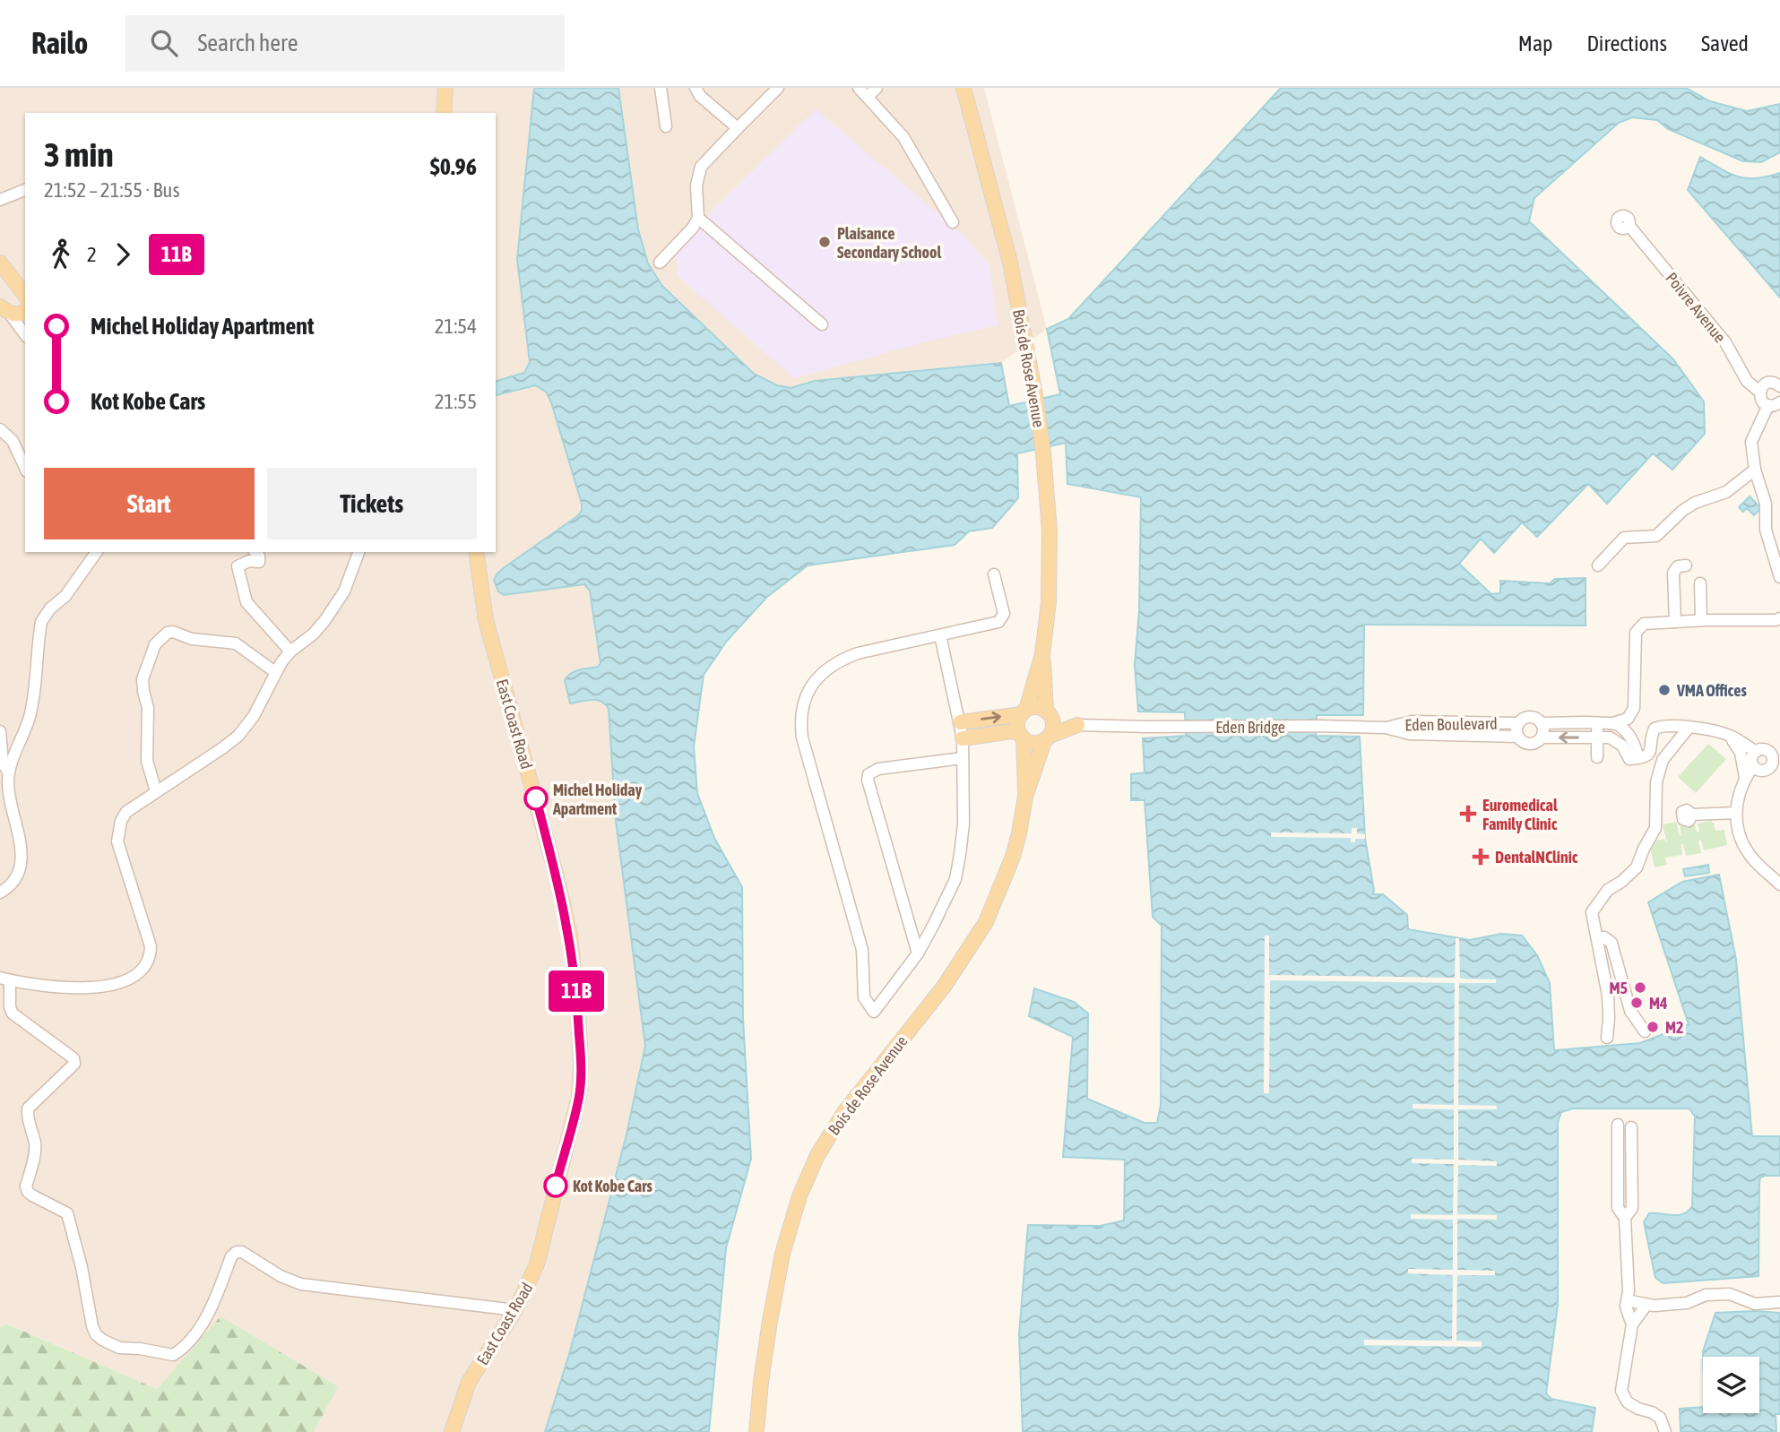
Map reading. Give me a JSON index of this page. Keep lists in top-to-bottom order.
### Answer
{
  "streets": {
    "main road": ["Bois de Rose Avenue", "East Coast Road"],
    "street": ["Poivre Avenue", "Eden Boulevard", "Eden Bridge"]
  },
  "crossings": [
    ["Eden Boulevard", "Eden Bridge"]
  ],
  "places": {
    "other": [
      "Plaisance Secondary School",
      "VMA Offices",
      "Michel Holiday Apartment",
      "M5",
      "M4",
      "M2",
      "Kot Kobe Cars"
    ],
    "health": ["Euromedical Family Clinic", "DentalNClinic"]
  },
  "lines": ["bus line 11B"],
  "page": {
    "header": "Railo",
    "search": "Search here",
    "nav": ["Map", "Directions", "Saved"],
    "on_map": "11B",
    "heading": ["3 min", "21:52 – 21:55 · Bus", "$0.96"],
    "legs": ["2", "11B"],
    "list": [
      {
        "name": "Michel Holiday Apartment",
        "value": "21:54"
      },
      {
        "name": "Kot Kobe Cars",
        "value": "21:55"
      }
    ],
    "buttons": ["Start", "Tickets"]
  }
}
